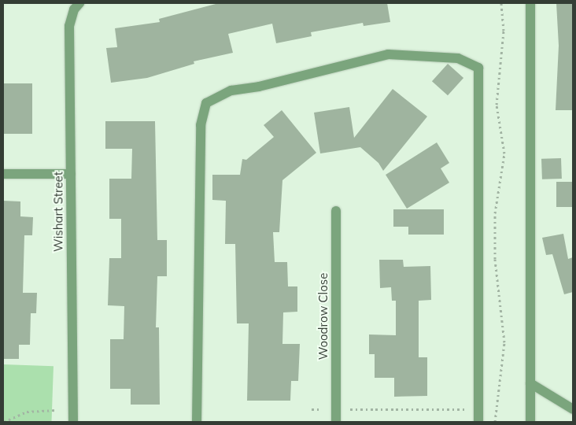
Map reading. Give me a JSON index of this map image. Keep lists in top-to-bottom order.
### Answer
{
  "streets": {
    "street": ["Wishart Street", "Woodrow Close"]
  }
}
